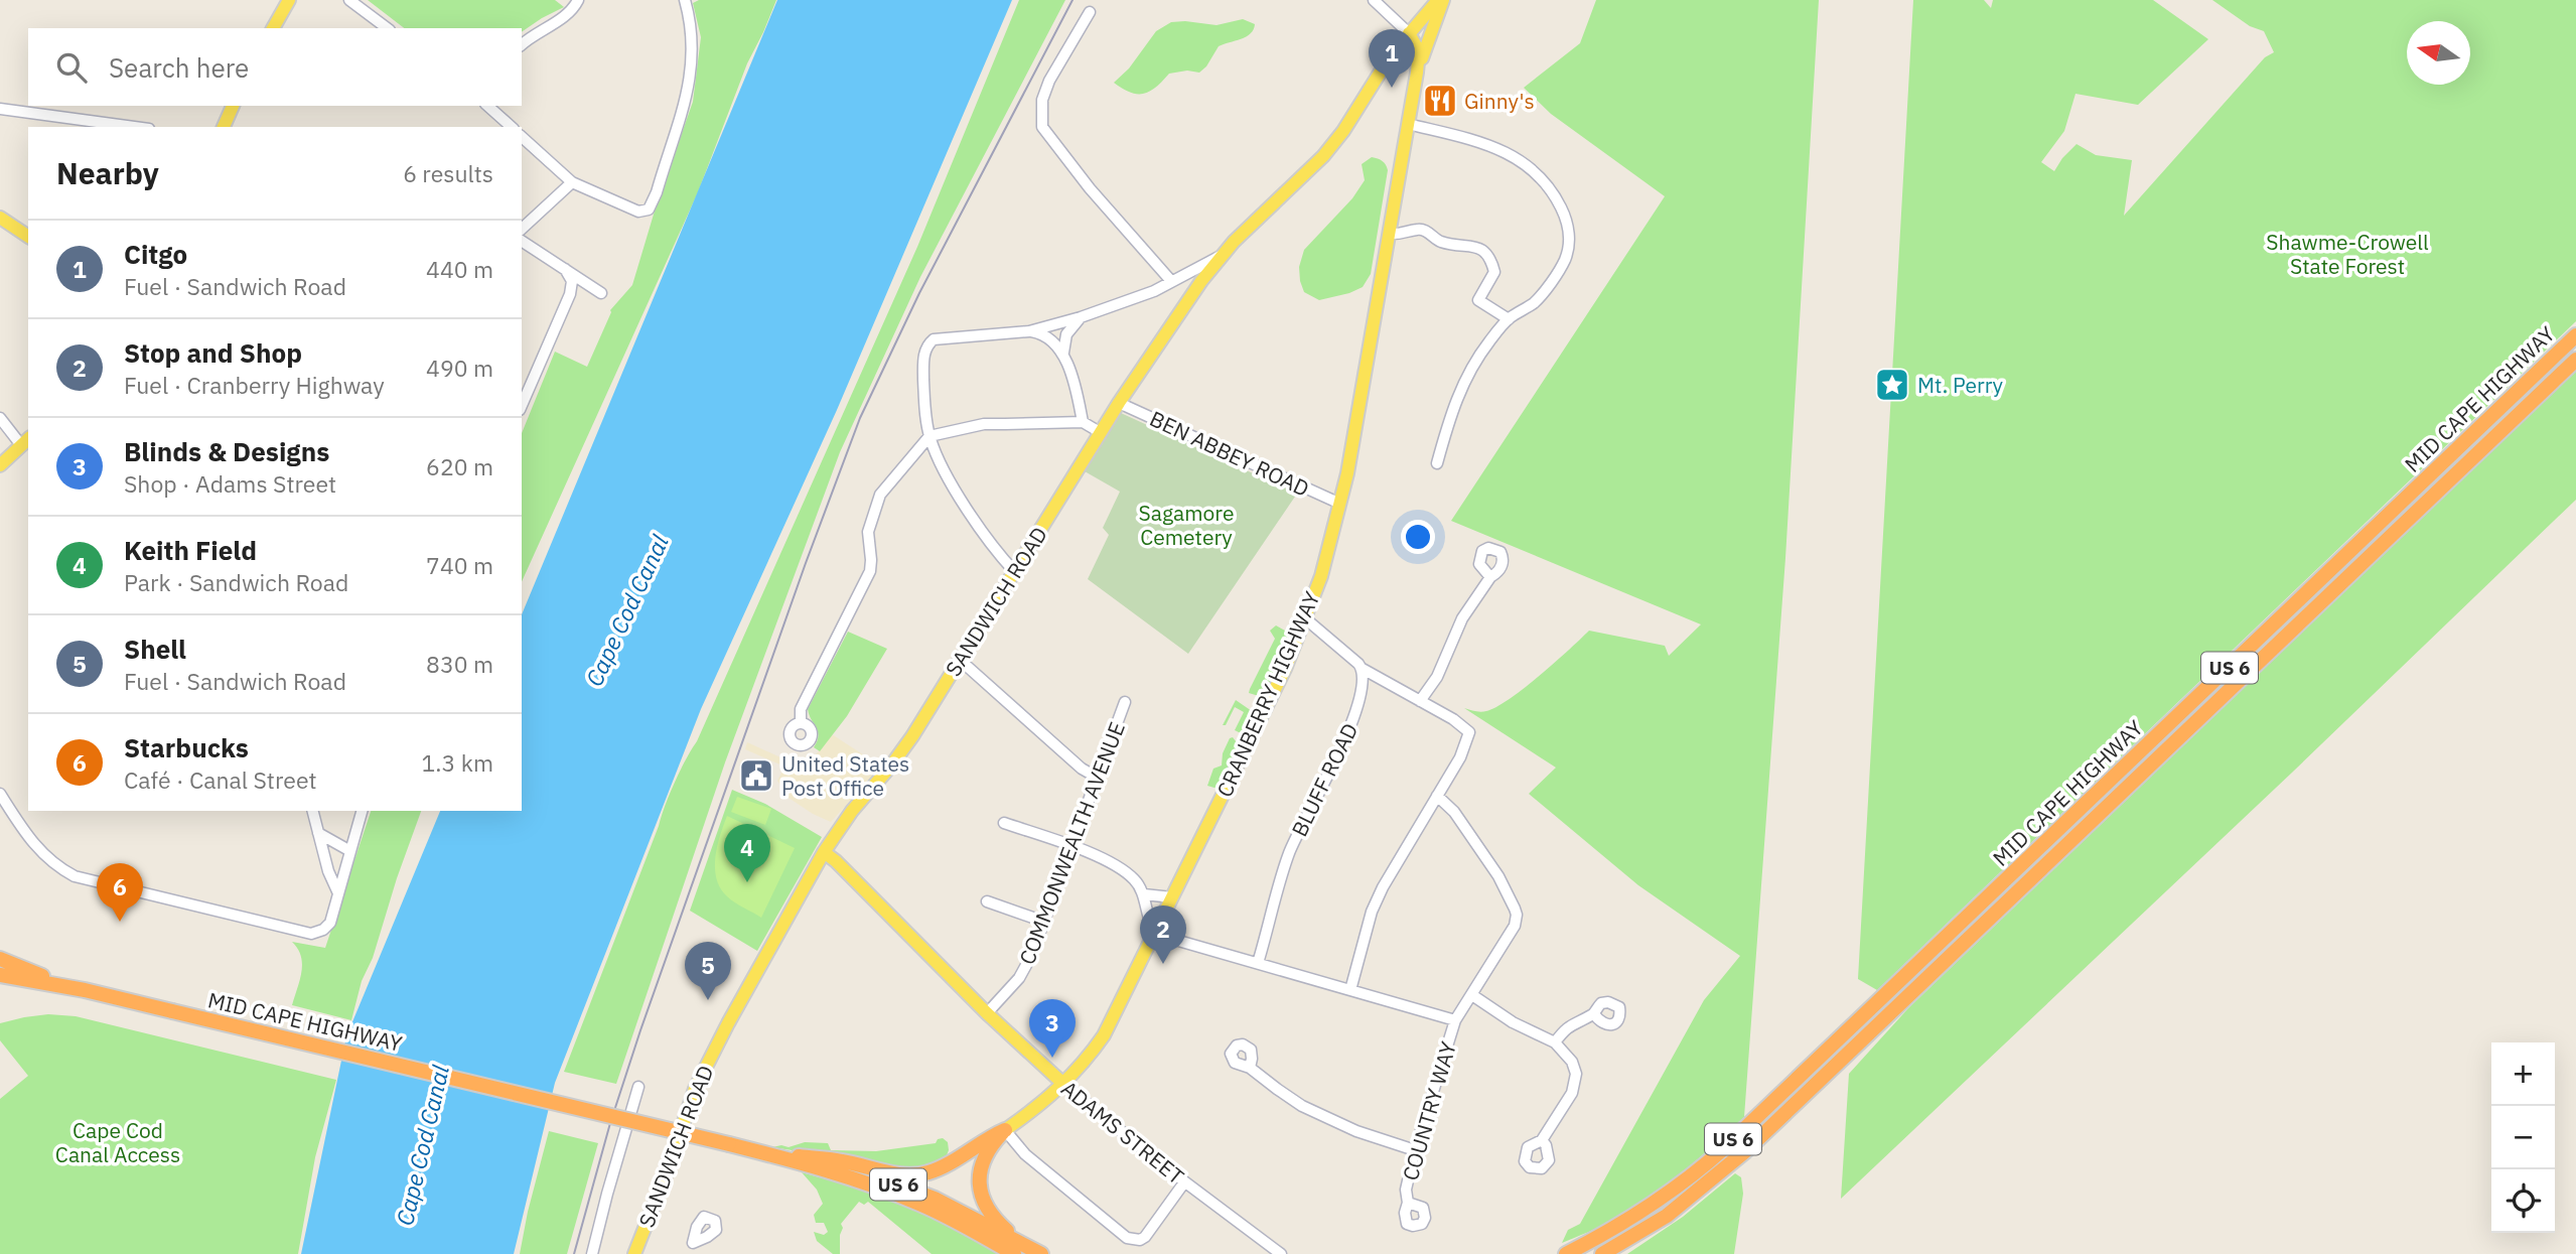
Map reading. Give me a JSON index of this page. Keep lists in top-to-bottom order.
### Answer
{
  "streets": {
    "highway": ["MID CAPE HIGHWAY", "US 6"],
    "main road": ["SANDWICH ROAD", "CRANBERRY HIGHWAY", "ADAMS STREET"],
    "street": [
      "BEN ABBEY ROAD",
      "BLUFF ROAD",
      "COMMONWEALTH AVENUE",
      "COUNTRY WAY"
    ]
  },
  "crossings": [
    ["MID CAPE HIGHWAY", "US 6"],
    ["BEN ABBEY ROAD", "SANDWICH ROAD"],
    ["BEN ABBEY ROAD", "CRANBERRY HIGHWAY"],
    ["SANDWICH ROAD", "CRANBERRY HIGHWAY"],
    ["SANDWICH ROAD", "ADAMS STREET"],
    ["CRANBERRY HIGHWAY", "ADAMS STREET"],
    ["COMMONWEALTH AVENUE", "ADAMS STREET"]
  ],
  "water": ["Cape Cod Canal"],
  "parks": ["Shawme-Crowell State Forest", "Sagamore Cemetery", "Cape Cod Canal Access"],
  "places": {
    "restaurant": ["Ginny's"],
    "place": ["Mt. Perry"],
    "public building": ["United States Post Office"]
  },
  "north": "left",
  "page": {
    "search": "Search here",
    "pins": [
      "1",
      "4",
      "6",
      "2",
      "5",
      "3"
    ],
    "heading": ["Nearby", "6 results"],
    "list": [
      {
        "mark": "1",
        "name": "Citgo",
        "note": "Fuel · Sandwich Road",
        "value": "440 m"
      },
      {
        "mark": "2",
        "name": "Stop and Shop",
        "note": "Fuel · Cranberry Highway",
        "value": "490 m"
      },
      {
        "mark": "3",
        "name": "Blinds & Designs",
        "note": "Shop · Adams Street",
        "value": "620 m"
      },
      {
        "mark": "4",
        "name": "Keith Field",
        "note": "Park · Sandwich Road",
        "value": "740 m"
      },
      {
        "mark": "5",
        "name": "Shell",
        "note": "Fuel · Sandwich Road",
        "value": "830 m"
      },
      {
        "mark": "6",
        "name": "Starbucks",
        "note": "Café · Canal Street",
        "value": "1.3 km"
      }
    ],
    "map_buttons": ["+", "−"]
  }
}
